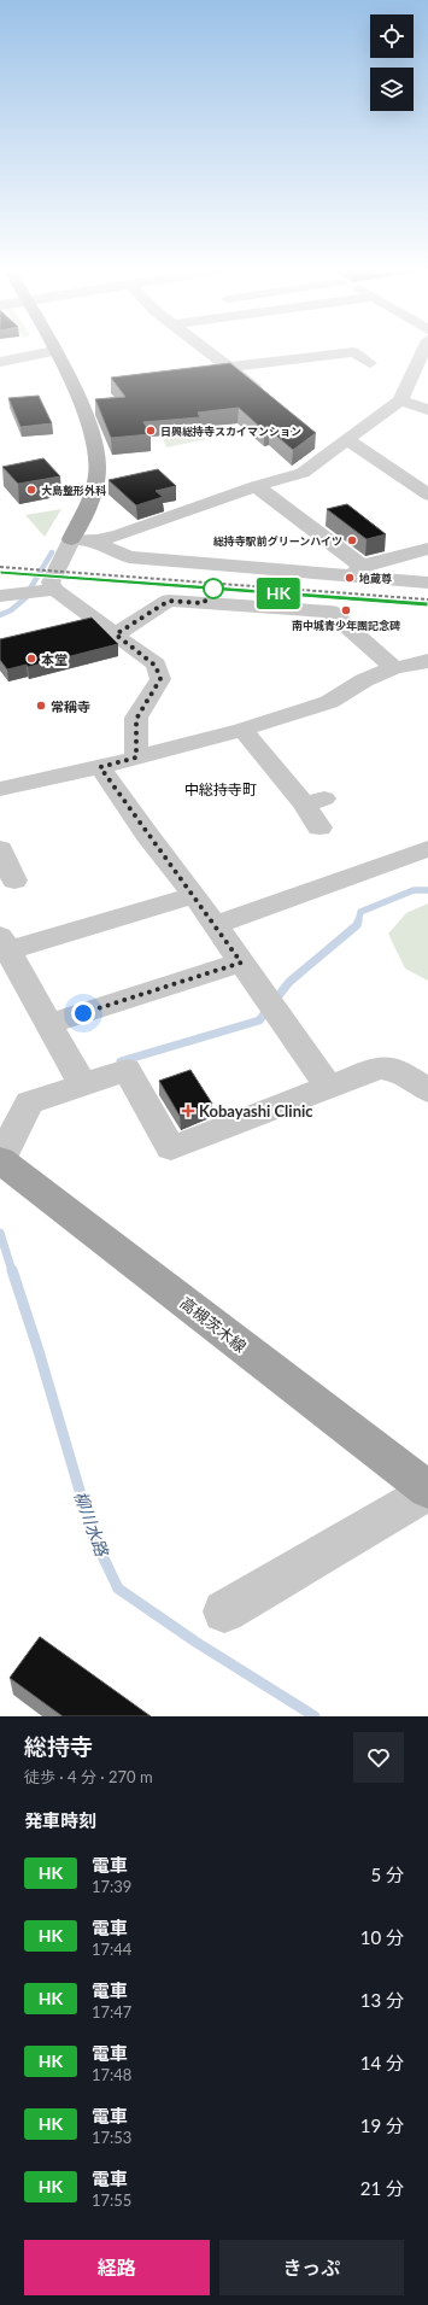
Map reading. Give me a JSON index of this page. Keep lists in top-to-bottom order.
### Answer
{
  "streets": {
    "main road": ["高槻茨木線"]
  },
  "districts": ["中総持寺町"],
  "water": ["柳川水路"],
  "places": {
    "other": [
      "日興総持寺スカイマンション",
      "大島整形外科",
      "総持寺駅前グリーンハイツ",
      "地蔵尊",
      "南中城青少年團記念碑",
      "本堂",
      "常稱寺"
    ],
    "health": ["Kobayashi Clinic"]
  },
  "page": {
    "on_map": "HK",
    "heading": [
      ["総持寺", "徒歩 · 4 分 · 270 m"],
      "発車時刻"
    ],
    "list": [
      {
        "mark": "HK",
        "name": "電車",
        "note": "17:39",
        "value": "5 分"
      },
      {
        "mark": "HK",
        "name": "電車",
        "note": "17:44",
        "value": "10 分"
      },
      {
        "mark": "HK",
        "name": "電車",
        "note": "17:47",
        "value": "13 分"
      },
      {
        "mark": "HK",
        "name": "電車",
        "note": "17:48",
        "value": "14 分"
      },
      {
        "mark": "HK",
        "name": "電車",
        "note": "17:53",
        "value": "19 分"
      },
      {
        "mark": "HK",
        "name": "電車",
        "note": "17:55",
        "value": "21 分"
      }
    ],
    "buttons": ["経路", "きっぷ"]
  }
}
